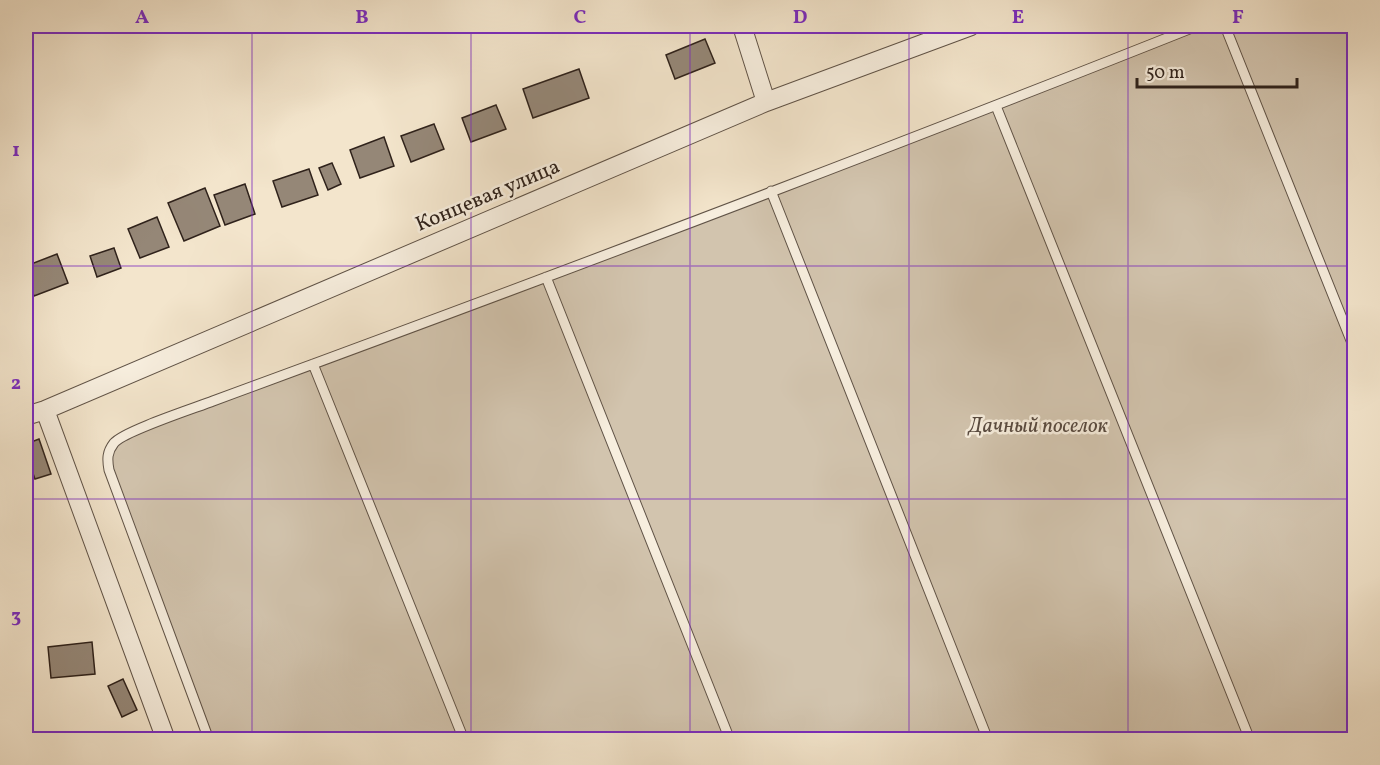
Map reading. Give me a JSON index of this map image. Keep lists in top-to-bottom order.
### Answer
{
  "streets": {
    "street": ["Концевая улица"]
  },
  "parks": ["Дачный поселок"],
  "scale_bar": "50 m",
  "grid": {
    "columns": [
      "A",
      "B",
      "C",
      "D",
      "E",
      "F"
    ],
    "rows": ["1", "2", "3"]
  }
}
